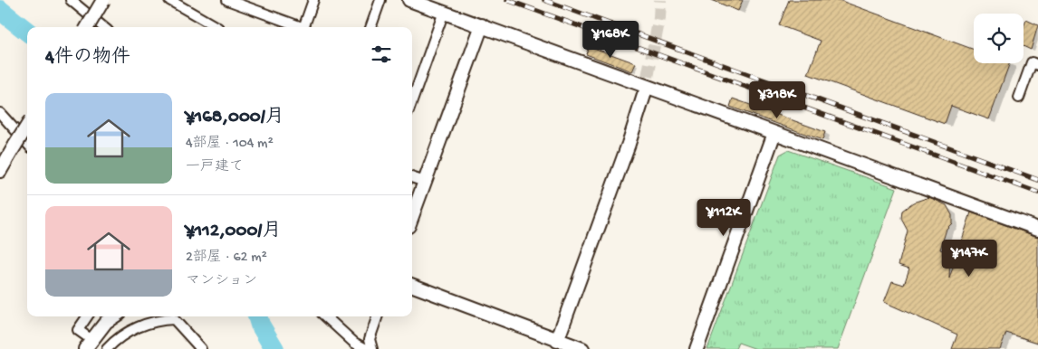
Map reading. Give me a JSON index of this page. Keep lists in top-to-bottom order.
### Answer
{
  "page": {
    "price": [
      "¥168K",
      "¥318K",
      "¥112K",
      "¥147K"
    ],
    "heading": "4件の物件",
    "list": [
      {
        "name": "¥168,000/月",
        "note": "4部屋 · 104 m² · 一戸建て"
      },
      {
        "name": "¥112,000/月",
        "note": "2部屋 · 62 m² · マンション"
      }
    ]
  }
}
